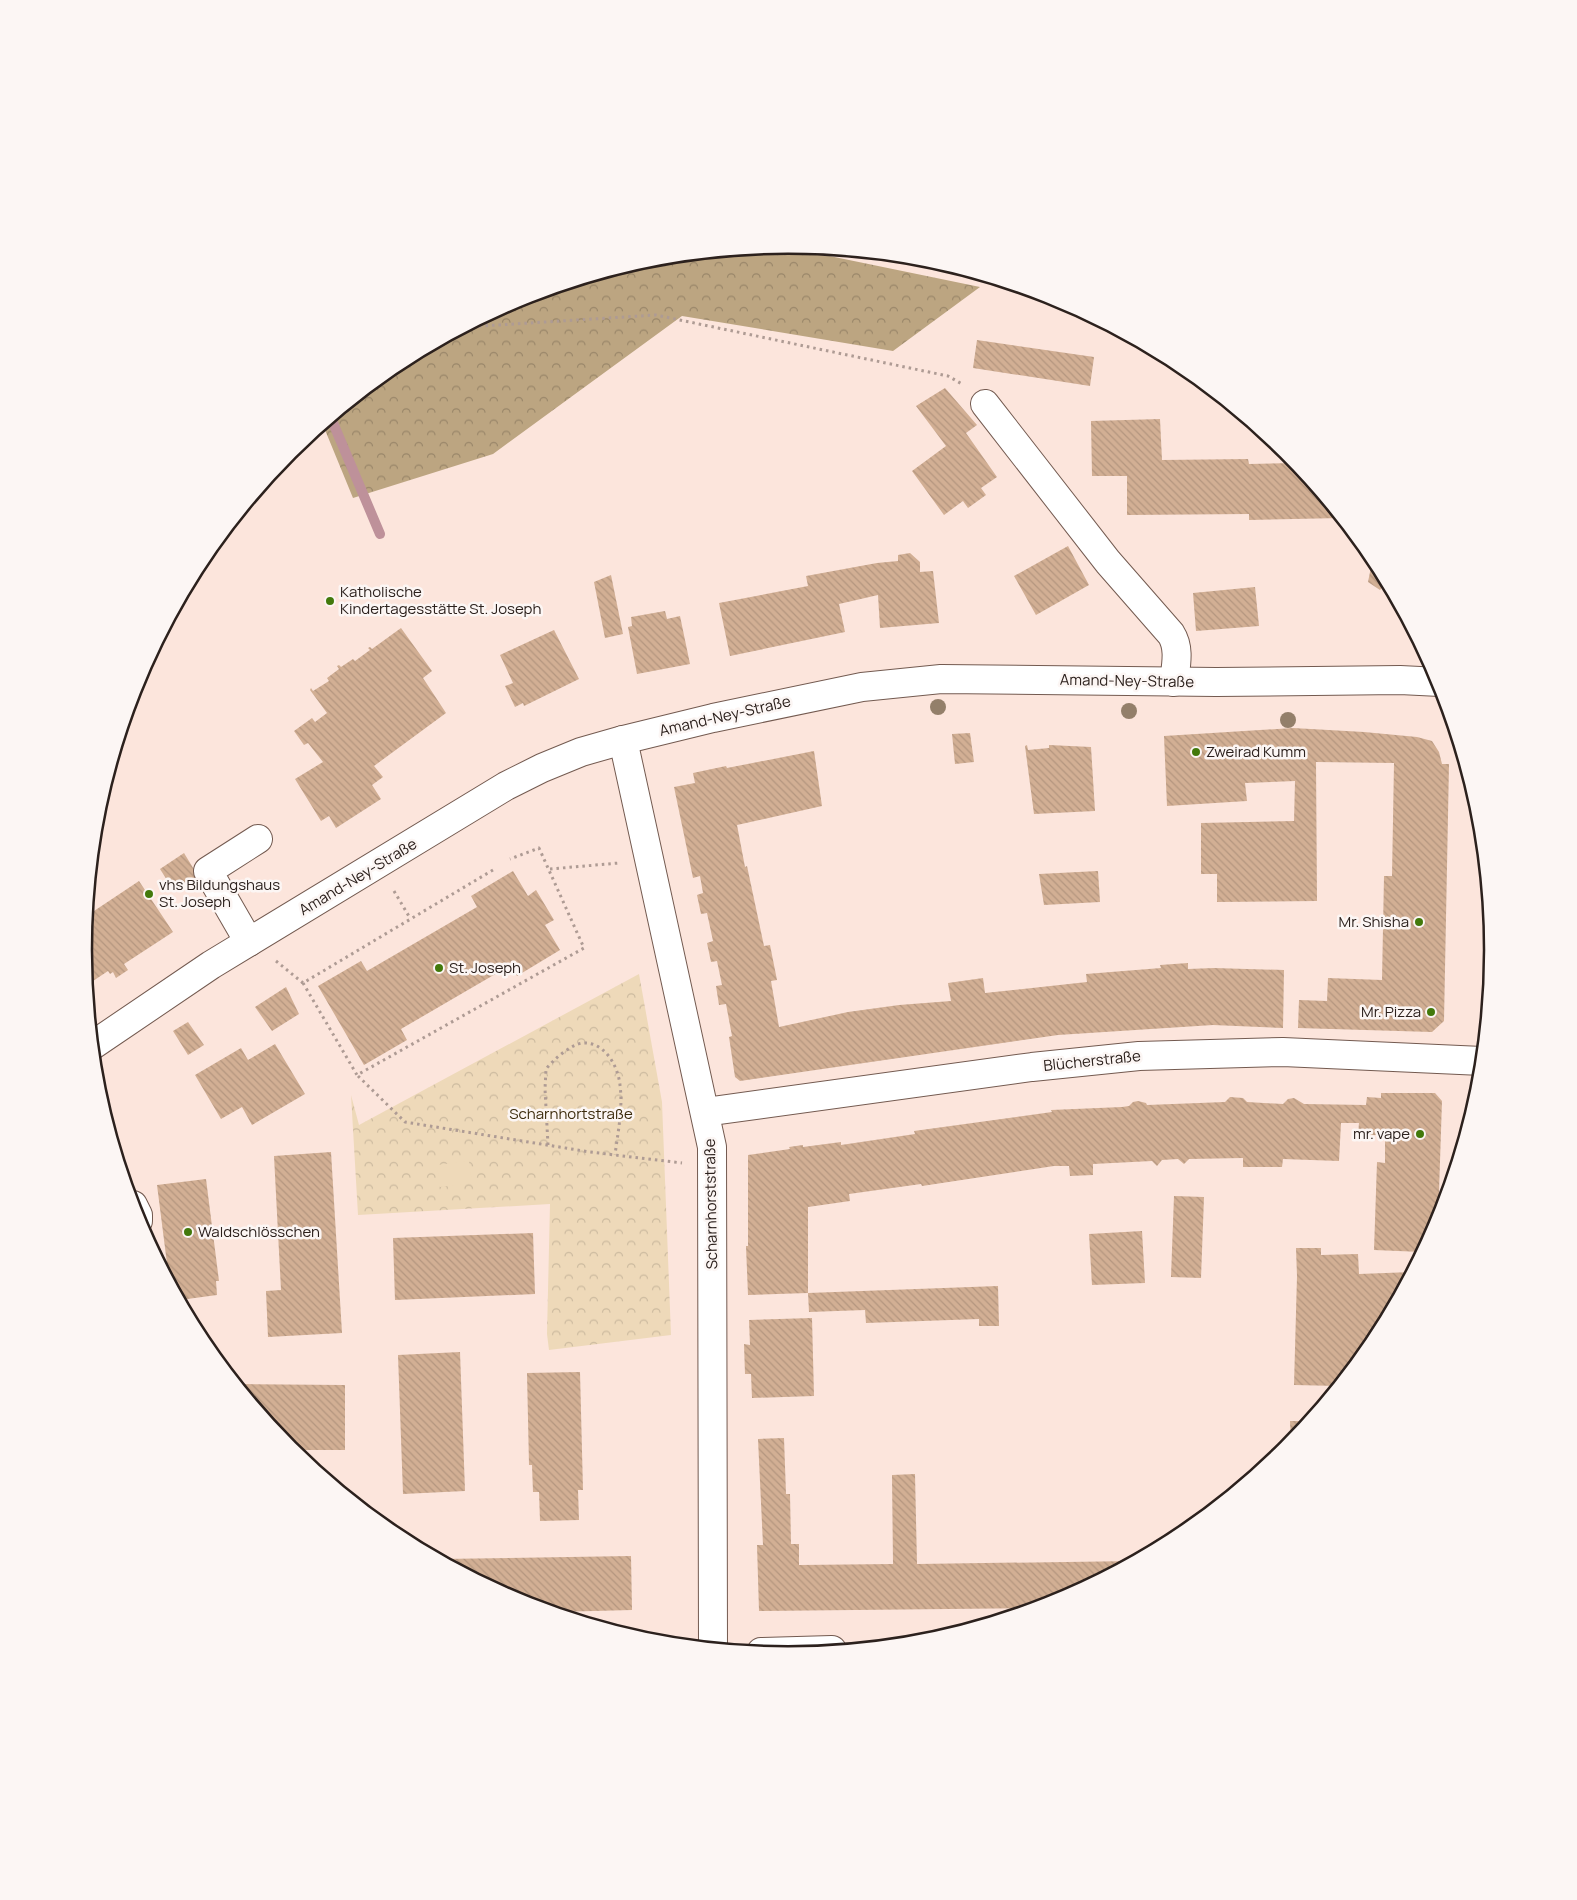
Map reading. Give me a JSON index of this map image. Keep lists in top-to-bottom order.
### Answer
{
  "streets": {
    "street": ["Amand-Ney-Straße", "Blücherstraße", "Scharnhorststraße"]
  },
  "crossings": [
    ["Amand-Ney-Straße", "Scharnhorststraße"],
    ["Blücherstraße", "Scharnhorststraße"]
  ],
  "parks": ["Scharnhortstraße"],
  "places": [
    "Katholische Kindertagesstätte St. Joseph",
    "Zweirad Kumm",
    "vhs Bildungshaus St. Joseph",
    "Mr. Shisha",
    "St. Joseph",
    "Mr. Pizza",
    "mr. vape",
    "Waldschlösschen"
  ]
}
